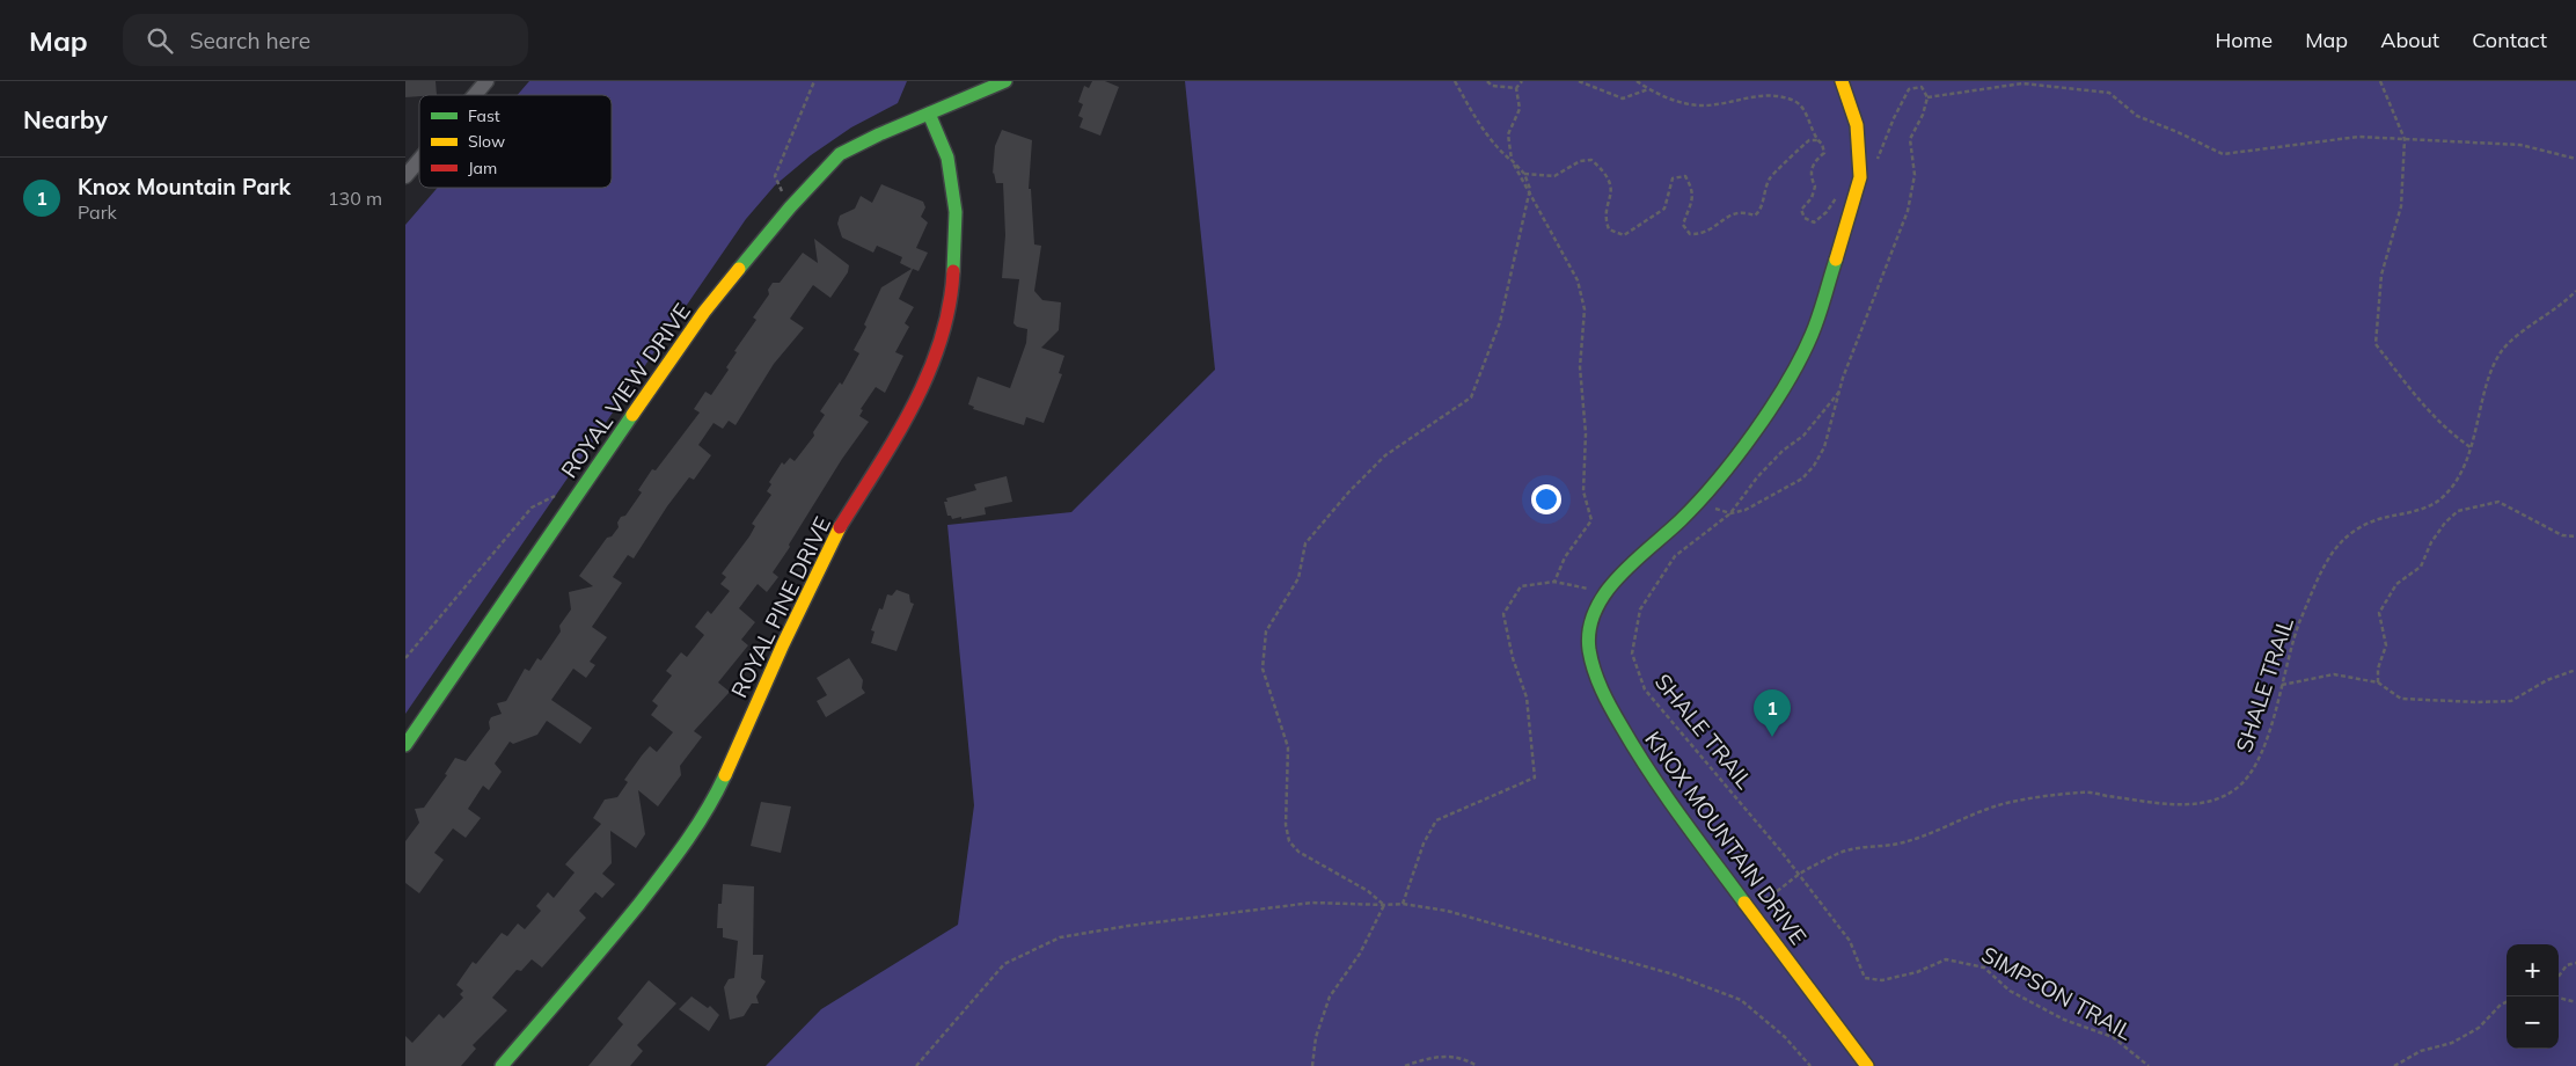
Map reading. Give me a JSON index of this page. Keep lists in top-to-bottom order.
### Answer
{
  "streets": {
    "street": ["ROYAL VIEW DRIVE", "ROYAL PINE DRIVE", "KNOX MOUNTAIN DRIVE"],
    "path": ["SHALE TRAIL", "SIMPSON TRAIL"]
  },
  "crossings": [
    ["ROYAL VIEW DRIVE", "ROYAL PINE DRIVE"],
    ["SHALE TRAIL", "KNOX MOUNTAIN DRIVE"],
    ["SHALE TRAIL", "SIMPSON TRAIL"]
  ],
  "legend": ["Fast", "Slow", "Jam"],
  "page": {
    "header": "Map",
    "search": "Search here",
    "nav": [
      "Home",
      "Map",
      "About",
      "Contact"
    ],
    "heading": "Nearby",
    "list": [
      {
        "mark": "1",
        "name": "Knox Mountain Park",
        "note": "Park",
        "value": "130 m"
      }
    ],
    "pins": "1",
    "map_buttons": ["+", "−"]
  }
}
